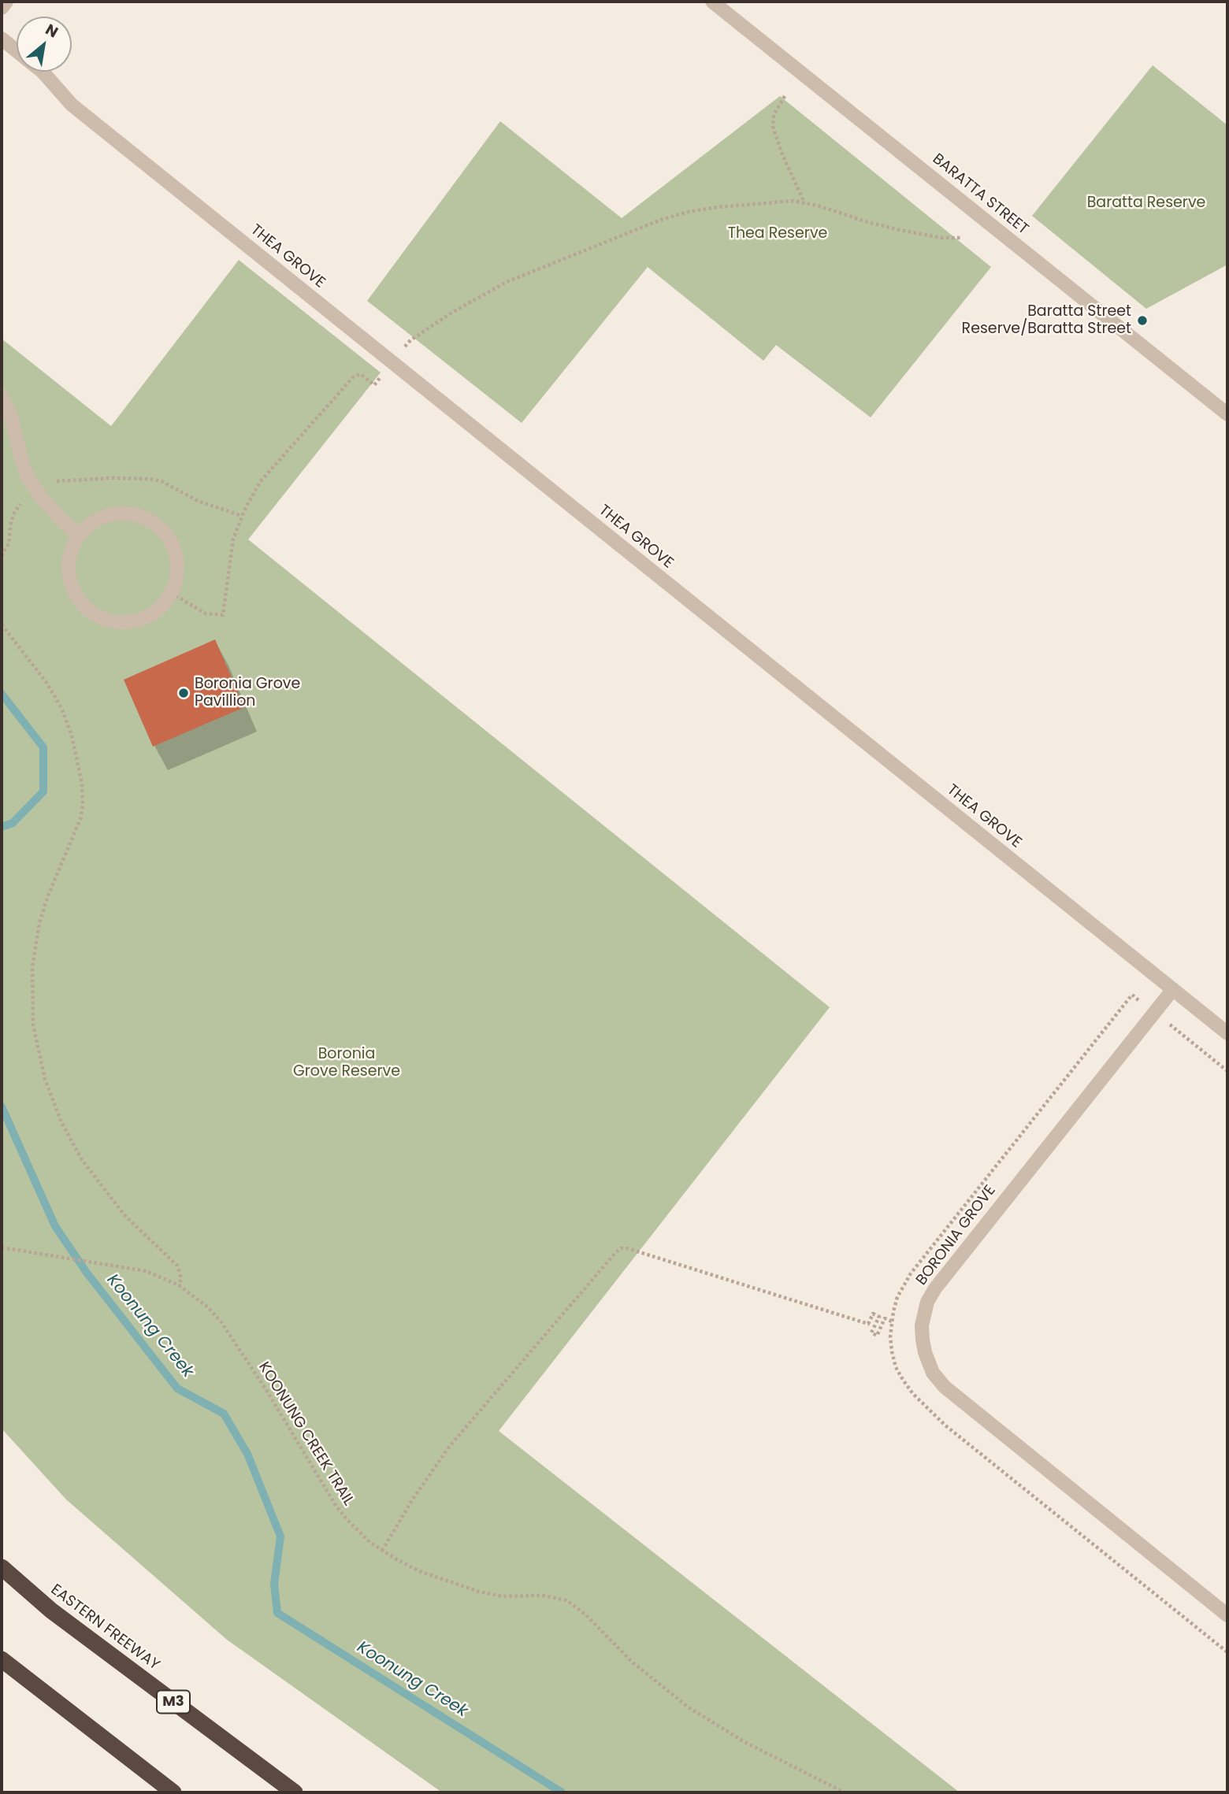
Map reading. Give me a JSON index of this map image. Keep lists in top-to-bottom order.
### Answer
{
  "streets": {
    "highway": ["EASTERN FREEWAY", "M3"],
    "street": ["BARATTA STREET", "THEA GROVE", "BORONIA GROVE"],
    "path": ["KOONUNG CREEK TRAIL"]
  },
  "crossings": [
    ["THEA GROVE", "BORONIA GROVE"]
  ],
  "water": ["Koonung Creek"],
  "parks": ["Baratta Reserve", "Thea Reserve", "Boronia Grove Reserve"],
  "places": ["Baratta Street Reserve/Baratta Street", "Boronia Grove Pavillion"],
  "north": "top right"
}
